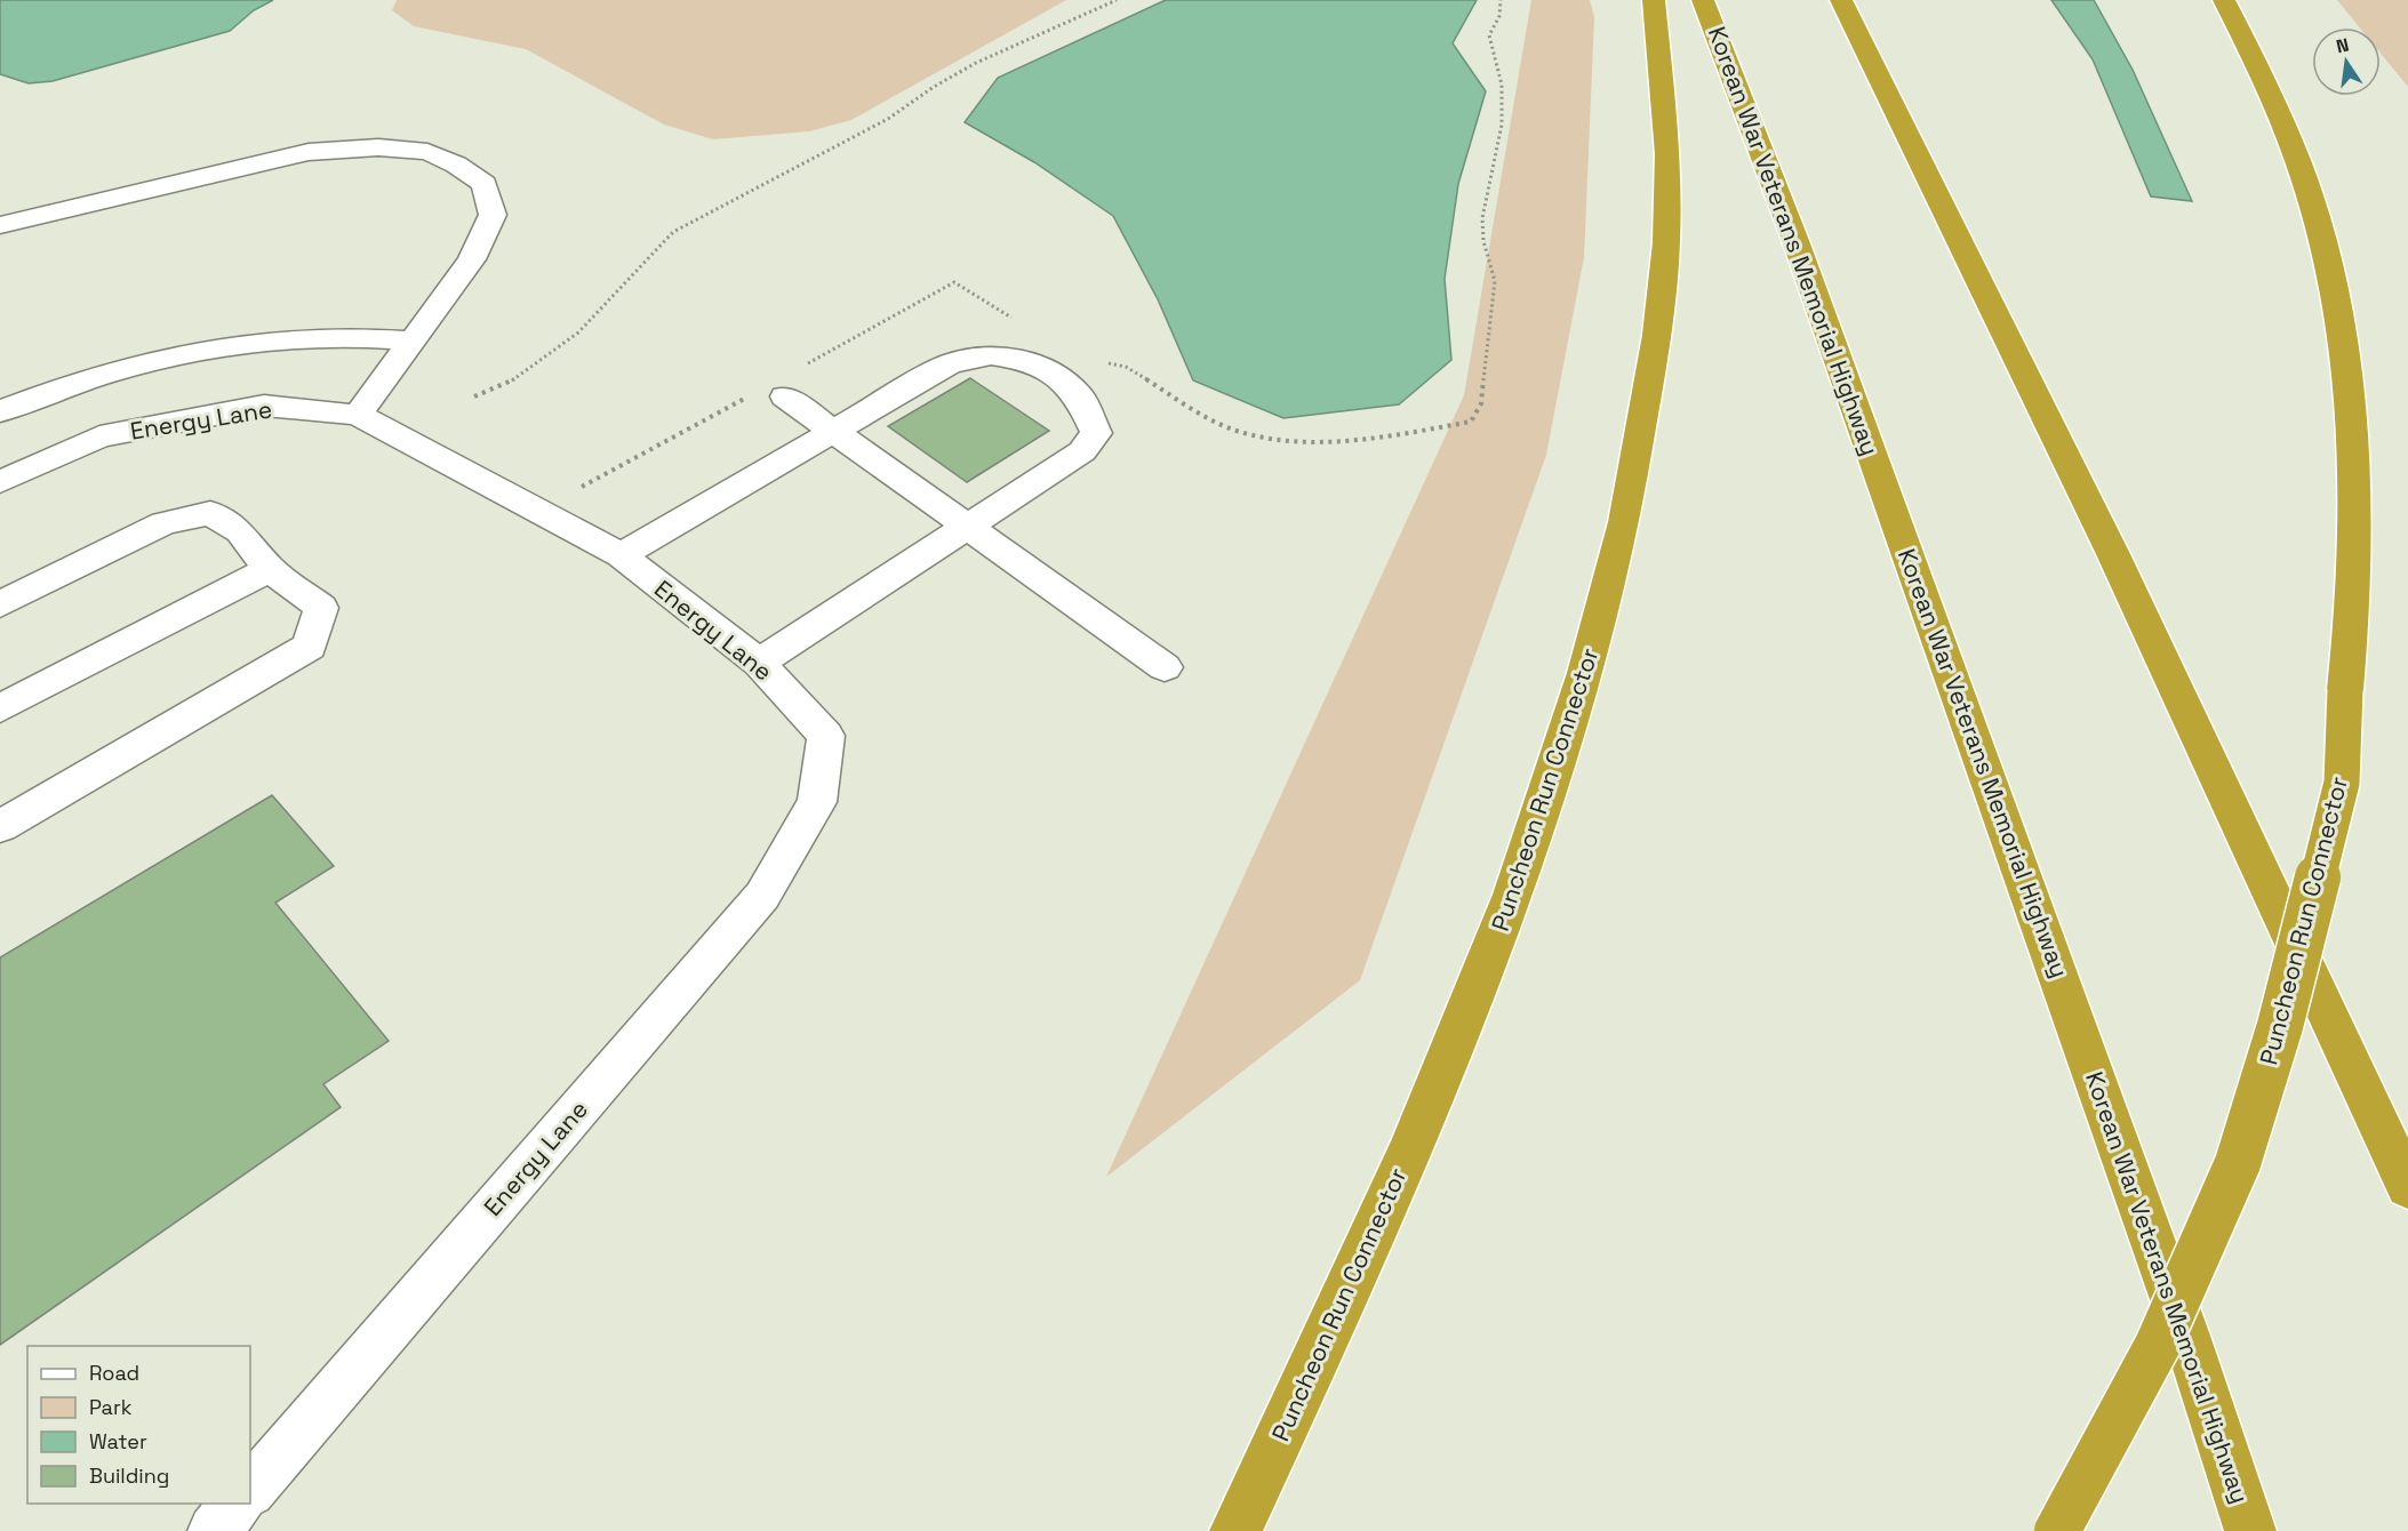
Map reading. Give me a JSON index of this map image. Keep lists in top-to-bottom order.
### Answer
{
  "streets": {
    "highway": ["Korean War Veterans Memorial Highway", "Puncheon Run Connector"],
    "lane": ["Energy Lane"]
  },
  "legend": [
    "Road",
    "Park",
    "Water",
    "Building"
  ],
  "north": "top"
}
